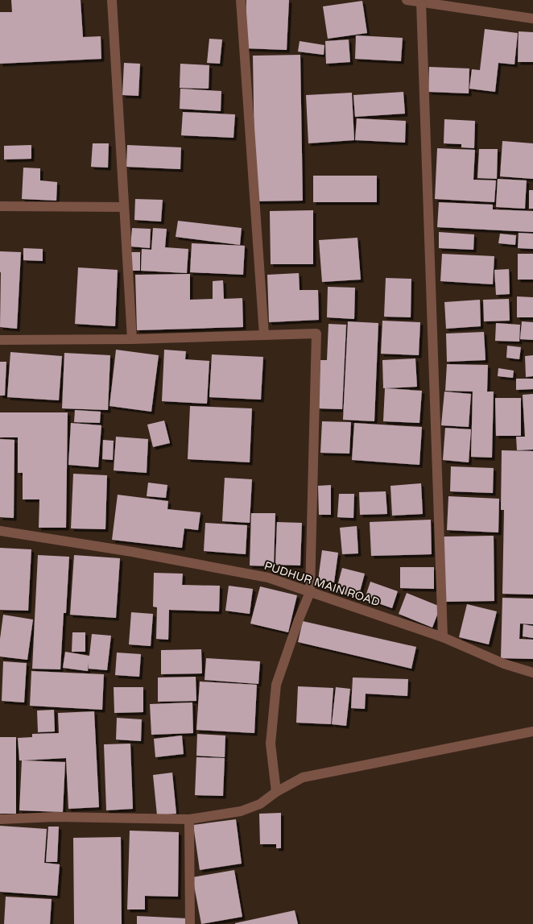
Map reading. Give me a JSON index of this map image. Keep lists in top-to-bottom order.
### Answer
{
  "streets": {
    "street": ["PUDHUR MAIN ROAD"]
  }
}
